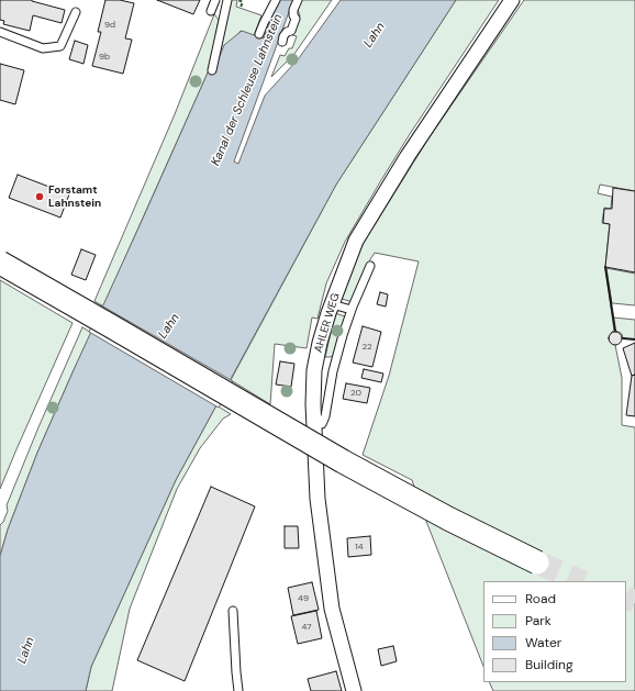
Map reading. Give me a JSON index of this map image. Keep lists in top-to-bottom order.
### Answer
{
  "streets": {
    "street": ["AHLER WEG"]
  },
  "water": ["Lahn", "Kanal der Schleuse Lahnstein"],
  "places": ["Forstamt Lahnstein"],
  "house_numbers": [
    "9d",
    "9b",
    "22",
    "20",
    "14",
    "49",
    "47"
  ],
  "legend": [
    "Road",
    "Park",
    "Water",
    "Building"
  ]
}
